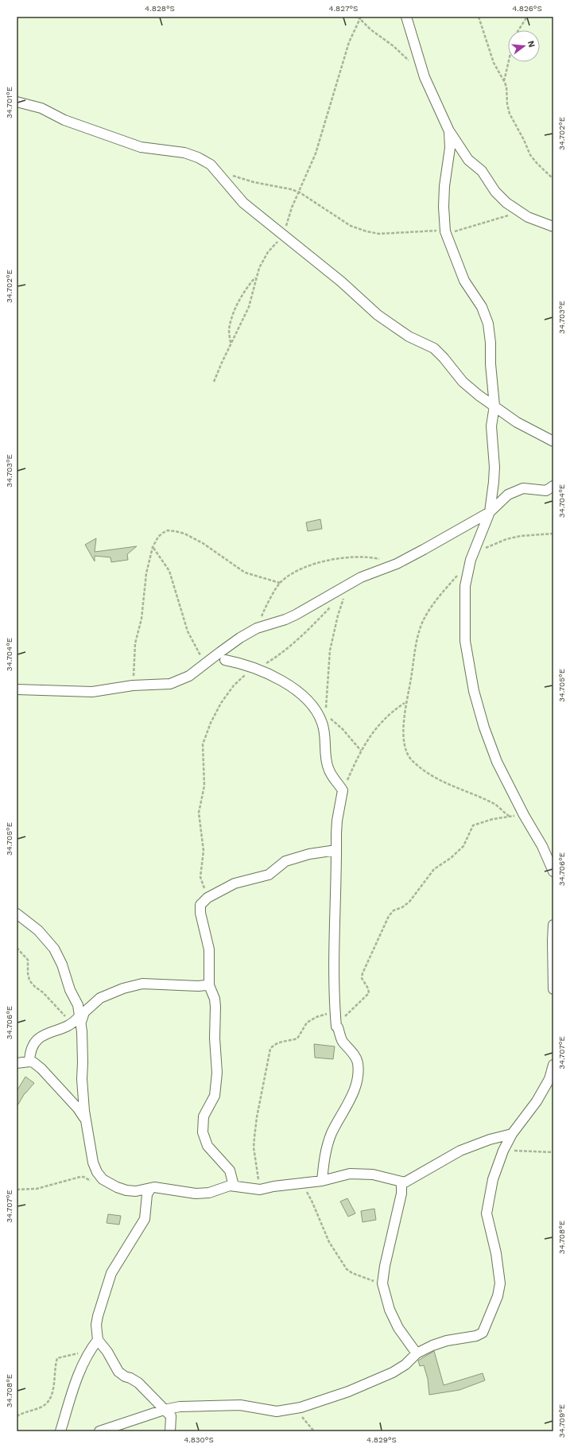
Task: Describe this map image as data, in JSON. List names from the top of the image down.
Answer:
{
  "north": "right",
  "coordinates": [
    "4.828°S",
    "4.827°S",
    "4.826°S",
    "34.701°E",
    "34.702°E",
    "34.703°E",
    "34.704°E",
    "34.705°E",
    "34.706°E",
    "34.707°E",
    "34.708°E",
    "34.709°E",
    "4.830°S",
    "4.829°S"
  ]
}
